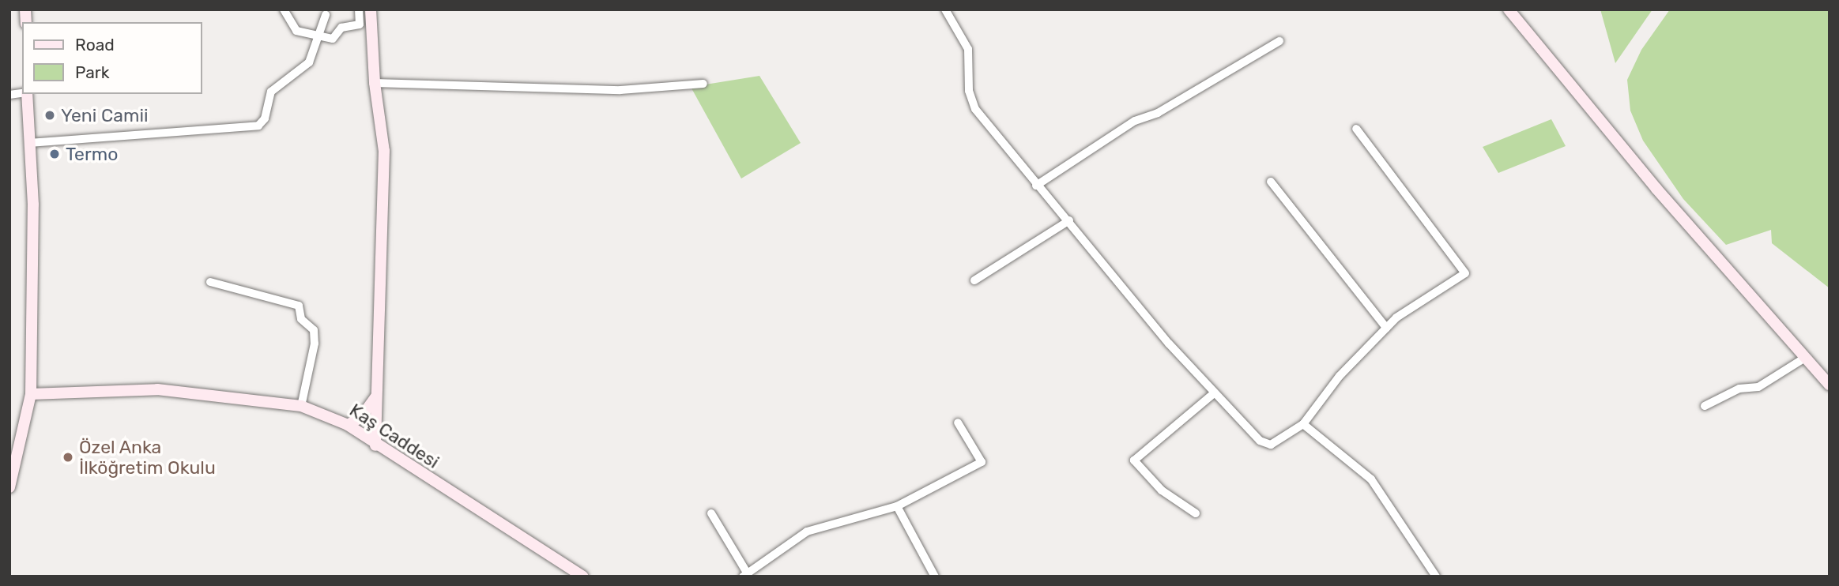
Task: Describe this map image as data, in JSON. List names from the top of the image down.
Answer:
{
  "streets": {
    "street": ["Kaş Caddesi"]
  },
  "places": ["Yeni Camii", "Termo", "Özel Anka İlköğretim Okulu"],
  "legend": ["Road", "Park"]
}
